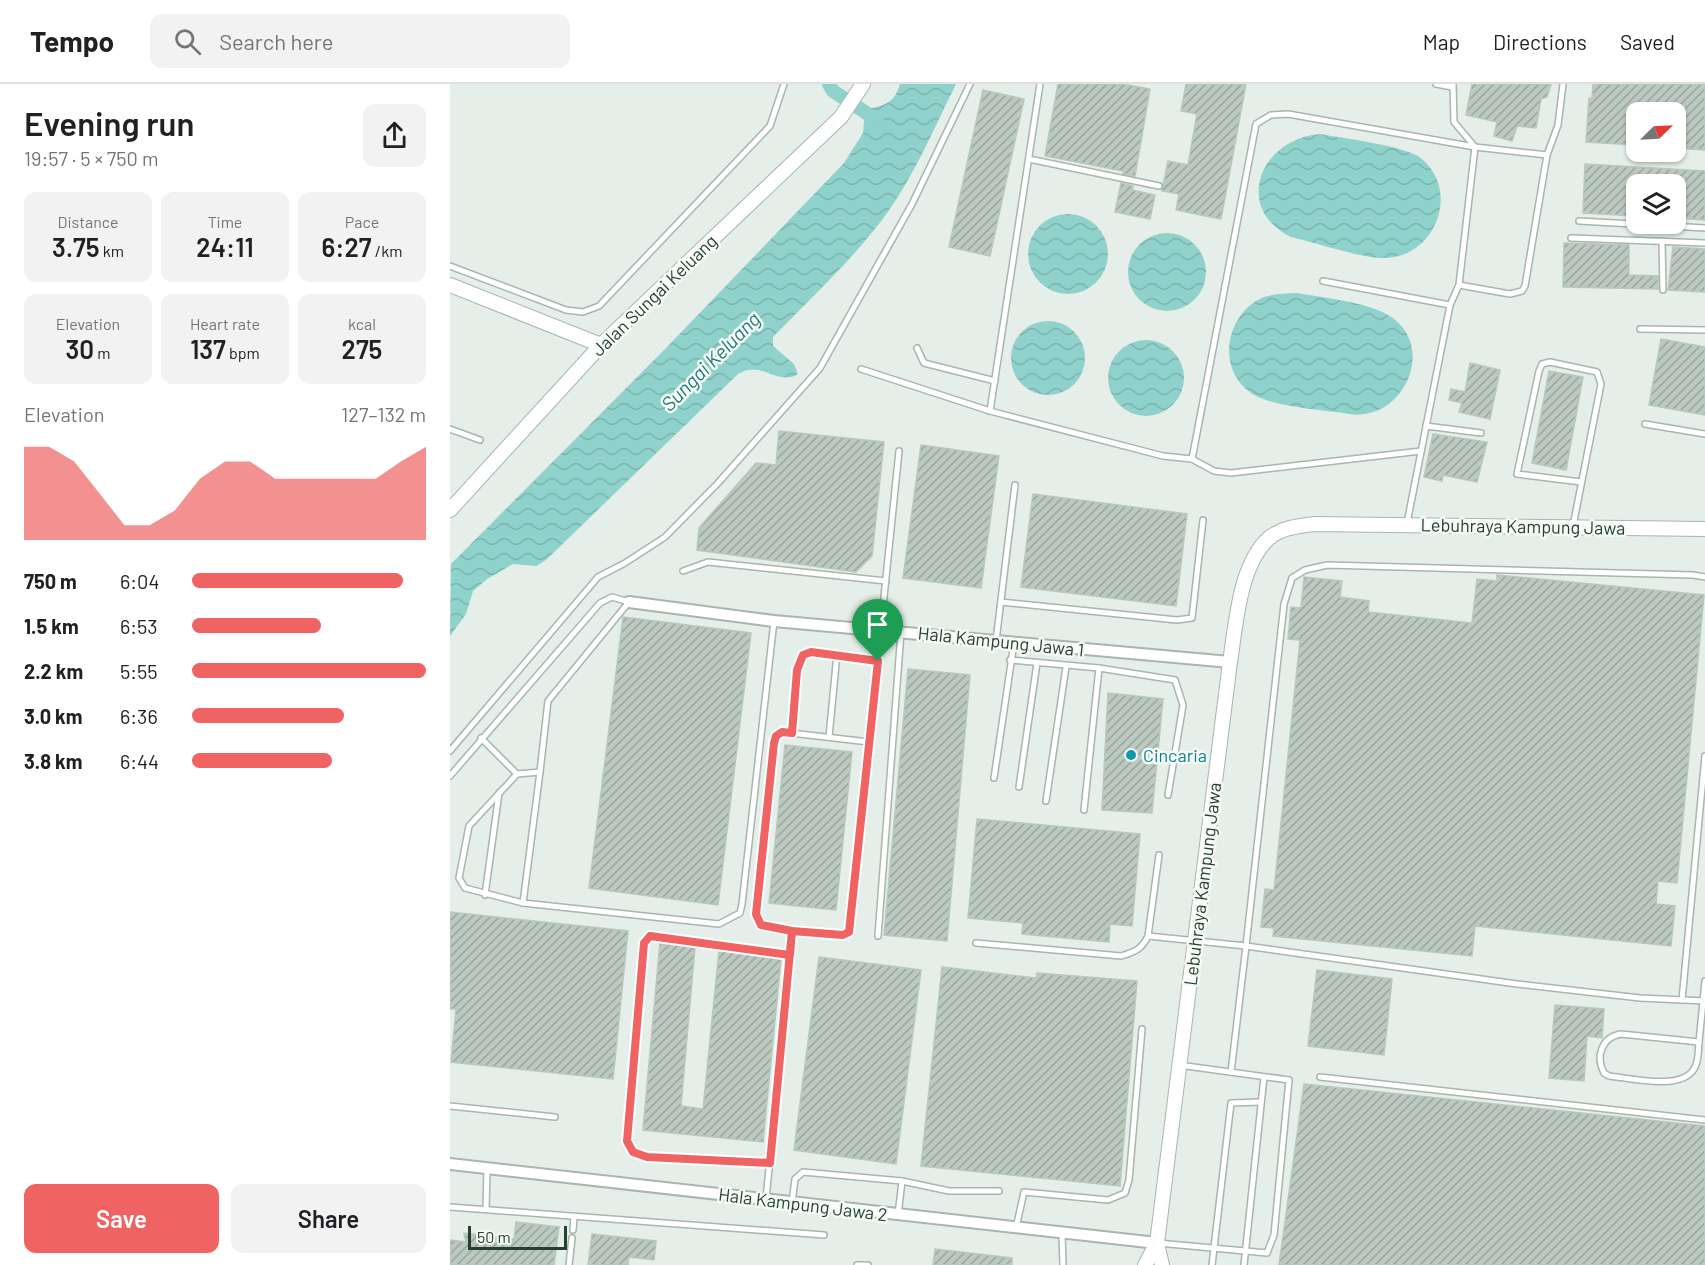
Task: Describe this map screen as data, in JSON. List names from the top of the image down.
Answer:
{
  "streets": {
    "street": [
      "Jalan Sungai Keluang",
      "Lebuhraya Kampung Jawa",
      "Hala Kampung Jawa 1",
      "Hala Kampung Jawa 2"
    ]
  },
  "crossings": [
    ["Lebuhraya Kampung Jawa", "Hala Kampung Jawa 1"],
    ["Lebuhraya Kampung Jawa", "Hala Kampung Jawa 2"]
  ],
  "water": ["Sungai Keluang"],
  "places": ["Cincaria"],
  "scale_bar": "50 m",
  "north": "top right",
  "page": {
    "header": "Tempo",
    "search": "Search here",
    "nav": ["Map", "Directions", "Saved"],
    "heading": ["Evening run", "19:57 · 5 × 750 m"],
    "stats": [
      ["Distance", "3.75 km"],
      ["Time", "24:11"],
      ["Pace", "6:27 /km"],
      ["Elevation", "30 m"],
      ["Heart rate", "137 bpm"],
      ["kcal", "275"]
    ],
    "chart": ["Elevation", "127–132 m"],
    "list": [
      {
        "name": "750 m",
        "note": "6:04"
      },
      {
        "name": "1.5 km",
        "note": "6:53"
      },
      {
        "name": "2.2 km",
        "note": "5:55"
      },
      {
        "name": "3.0 km",
        "note": "6:36"
      },
      {
        "name": "3.8 km",
        "note": "6:44"
      }
    ],
    "buttons": ["Save", "Share"],
    "scale": "50 m"
  }
}
